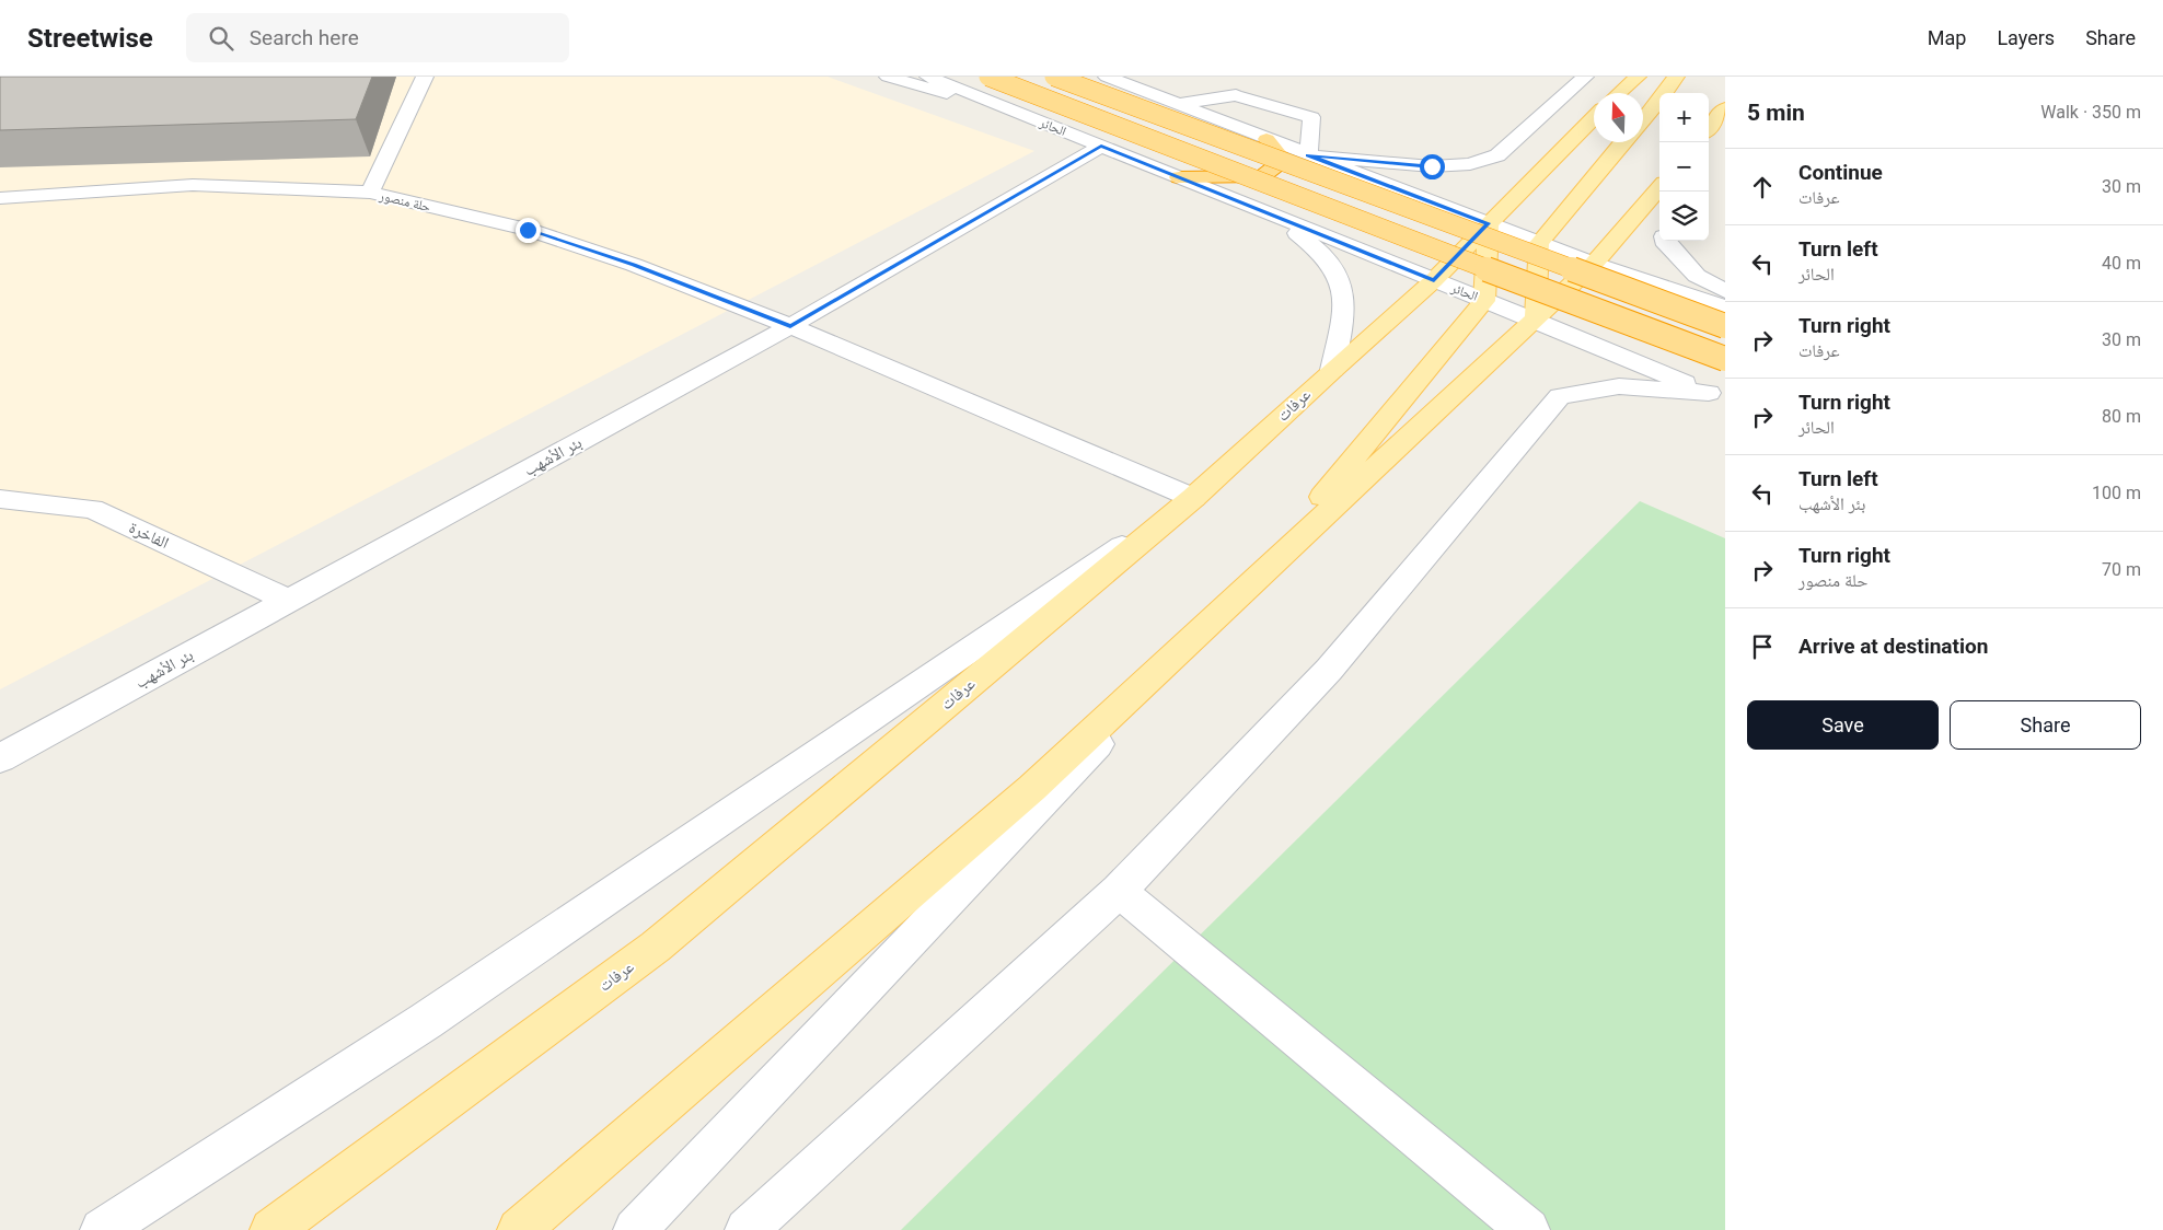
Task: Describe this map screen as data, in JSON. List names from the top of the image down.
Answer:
{
  "streets": {
    "highway": ["الحائر"],
    "main road": ["عرفات"],
    "street": ["حلة منصور", "بئر الأشهب", "الفاخرة"]
  },
  "crossings": [
    ["الحائر", "عرفات"],
    ["الحائر", "بئر الأشهب"],
    ["حلة منصور", "عرفات"],
    ["حلة منصور", "بئر الأشهب"],
    ["بئر الأشهب", "الفاخرة"]
  ],
  "north": "top",
  "page": {
    "header": "Streetwise",
    "search": "Search here",
    "nav": ["Map", "Layers", "Share"],
    "heading": ["5 min", "Walk · 350 m"],
    "map_buttons": ["+", "−"],
    "list": [
      ["Continue", "عرفات", "30 m"],
      ["Turn left", "الحائر", "40 m"],
      ["Turn right", "عرفات", "30 m"],
      ["Turn right", "الحائر", "80 m"],
      ["Turn left", "بئر الأشهب", "100 m"],
      ["Turn right", "حلة منصور", "70 m"],
      "Arrive at destination"
    ],
    "buttons": ["Save", "Share"]
  }
}
